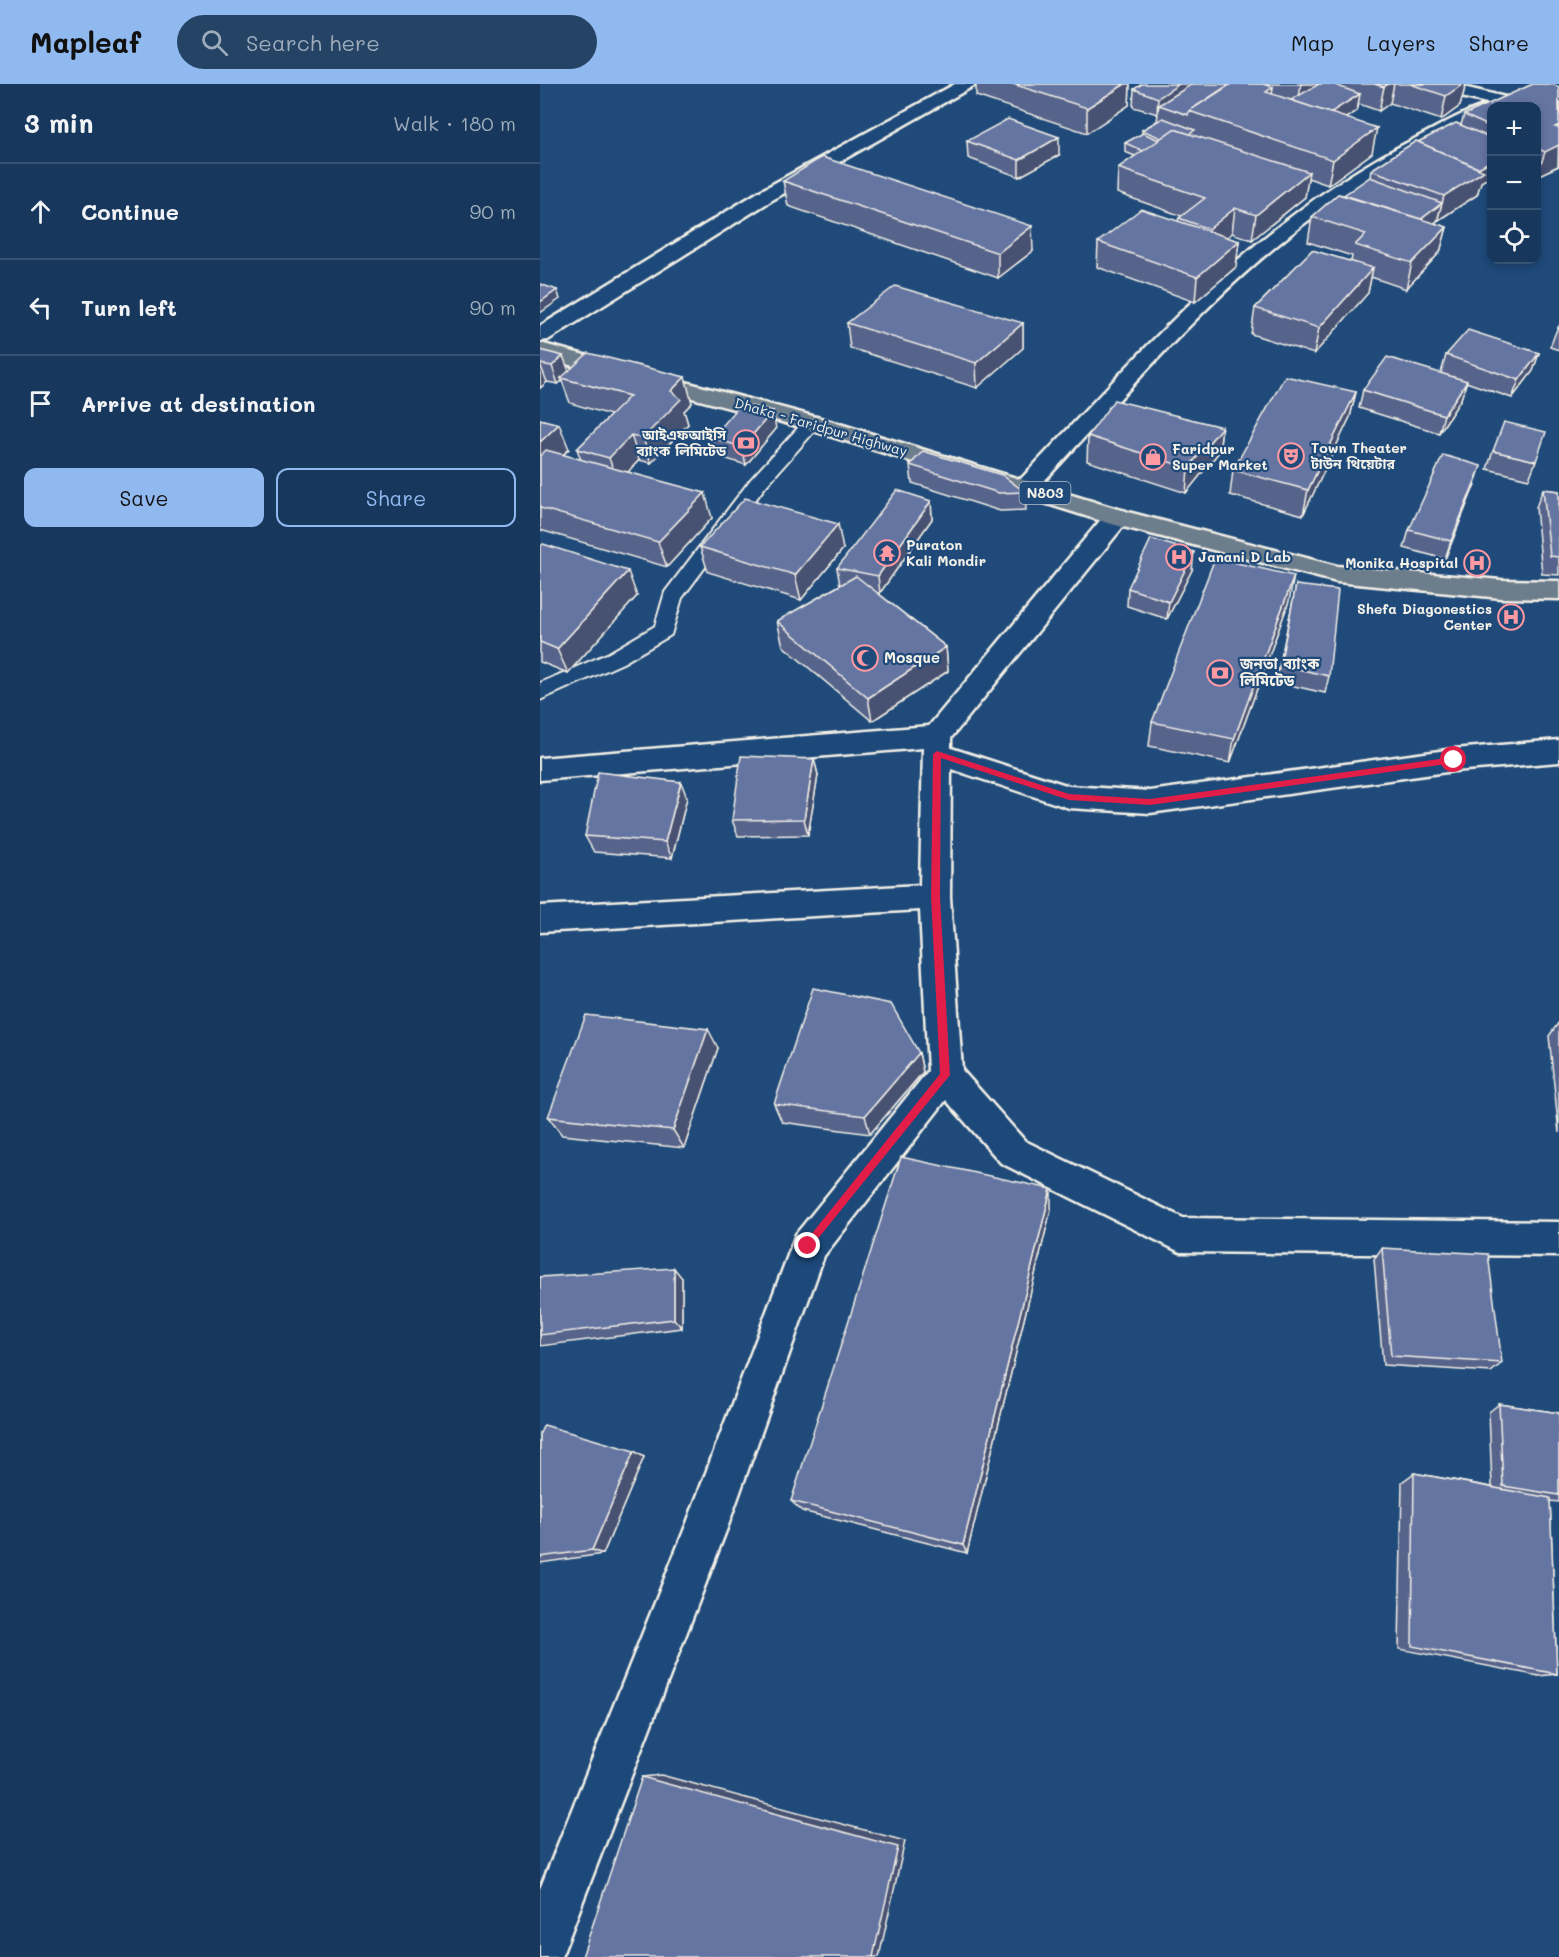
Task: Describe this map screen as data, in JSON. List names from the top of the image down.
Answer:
{
  "streets": {
    "highway": ["Dhaka - Faridpur Highway", "N803"]
  },
  "places": {
    "bank": ["আইএফআইসি ব্যাংক লিমিটেড", "জনতা ব্যাংক লিমিটেড"],
    "theatre": ["Town Theater টাউন থিয়েটার"],
    "shop": ["Faridpur Super Market"],
    "temple": ["Puraton Kali Mondir"],
    "hospital": ["Janani D Lab", "Monika Hospital", "Shefa Diagonestics Center"],
    "mosque": ["Mosque"]
  },
  "page": {
    "header": "Mapleaf",
    "search": "Search here",
    "nav": ["Map", "Layers", "Share"],
    "heading": ["3 min", "Walk · 180 m"],
    "map_buttons": ["+", "−"],
    "list": [
      ["Continue", "90 m"],
      ["Turn left", "90 m"],
      "Arrive at destination"
    ],
    "buttons": ["Save", "Share"]
  }
}
